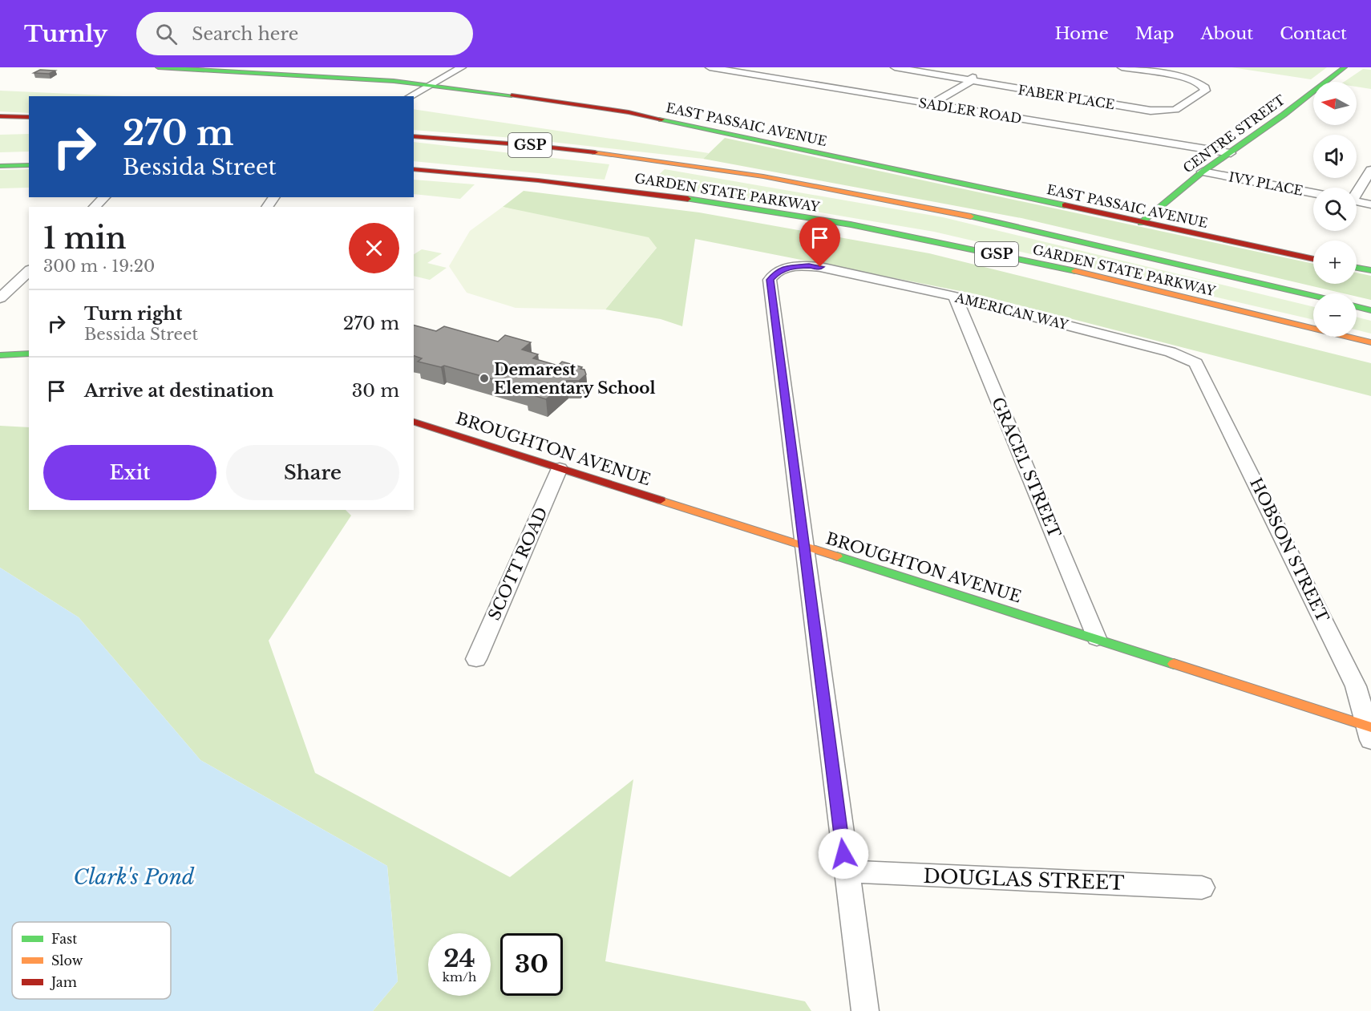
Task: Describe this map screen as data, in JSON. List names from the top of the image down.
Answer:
{
  "streets": {
    "main road": [
      "EAST PASSAIC AVENUE",
      "CENTRE STREET",
      "GSP",
      "GARDEN STATE PARKWAY",
      "BROUGHTON AVENUE"
    ],
    "street": [
      "FABER PLACE",
      "SADLER ROAD",
      "IVY PLACE",
      "AMERICAN WAY",
      "GRACEL STREET",
      "HOBSON STREET",
      "SCOTT ROAD",
      "DOUGLAS STREET"
    ]
  },
  "crossings": [
    ["SADLER ROAD", "CENTRE STREET"],
    ["EAST PASSAIC AVENUE", "CENTRE STREET"],
    ["CENTRE STREET", "IVY PLACE"],
    ["AMERICAN WAY", "BROUGHTON AVENUE"],
    ["AMERICAN WAY", "GRACEL STREET"],
    ["AMERICAN WAY", "HOBSON STREET"],
    ["BROUGHTON AVENUE", "GRACEL STREET"],
    ["BROUGHTON AVENUE", "HOBSON STREET"],
    ["BROUGHTON AVENUE", "SCOTT ROAD"]
  ],
  "water": ["Clark's Pond"],
  "places": ["Demarest Elementary School"],
  "legend": ["Fast", "Slow", "Jam"],
  "north": "left",
  "page": {
    "header": "Turnly",
    "search": "Search here",
    "nav": [
      "Home",
      "Map",
      "About",
      "Contact"
    ],
    "map_buttons": ["+", "−"],
    "turn": ["270 m", "Bessida Street"],
    "heading": ["1 min", "300 m · 19:20"],
    "list": [
      {
        "name": "Turn right",
        "note": "Bessida Street",
        "value": "270 m"
      },
      {
        "name": "Arrive at destination",
        "value": "30 m"
      }
    ],
    "buttons": ["Exit", "Share"],
    "speed": "24 km/h",
    "limit": "30"
  }
}
